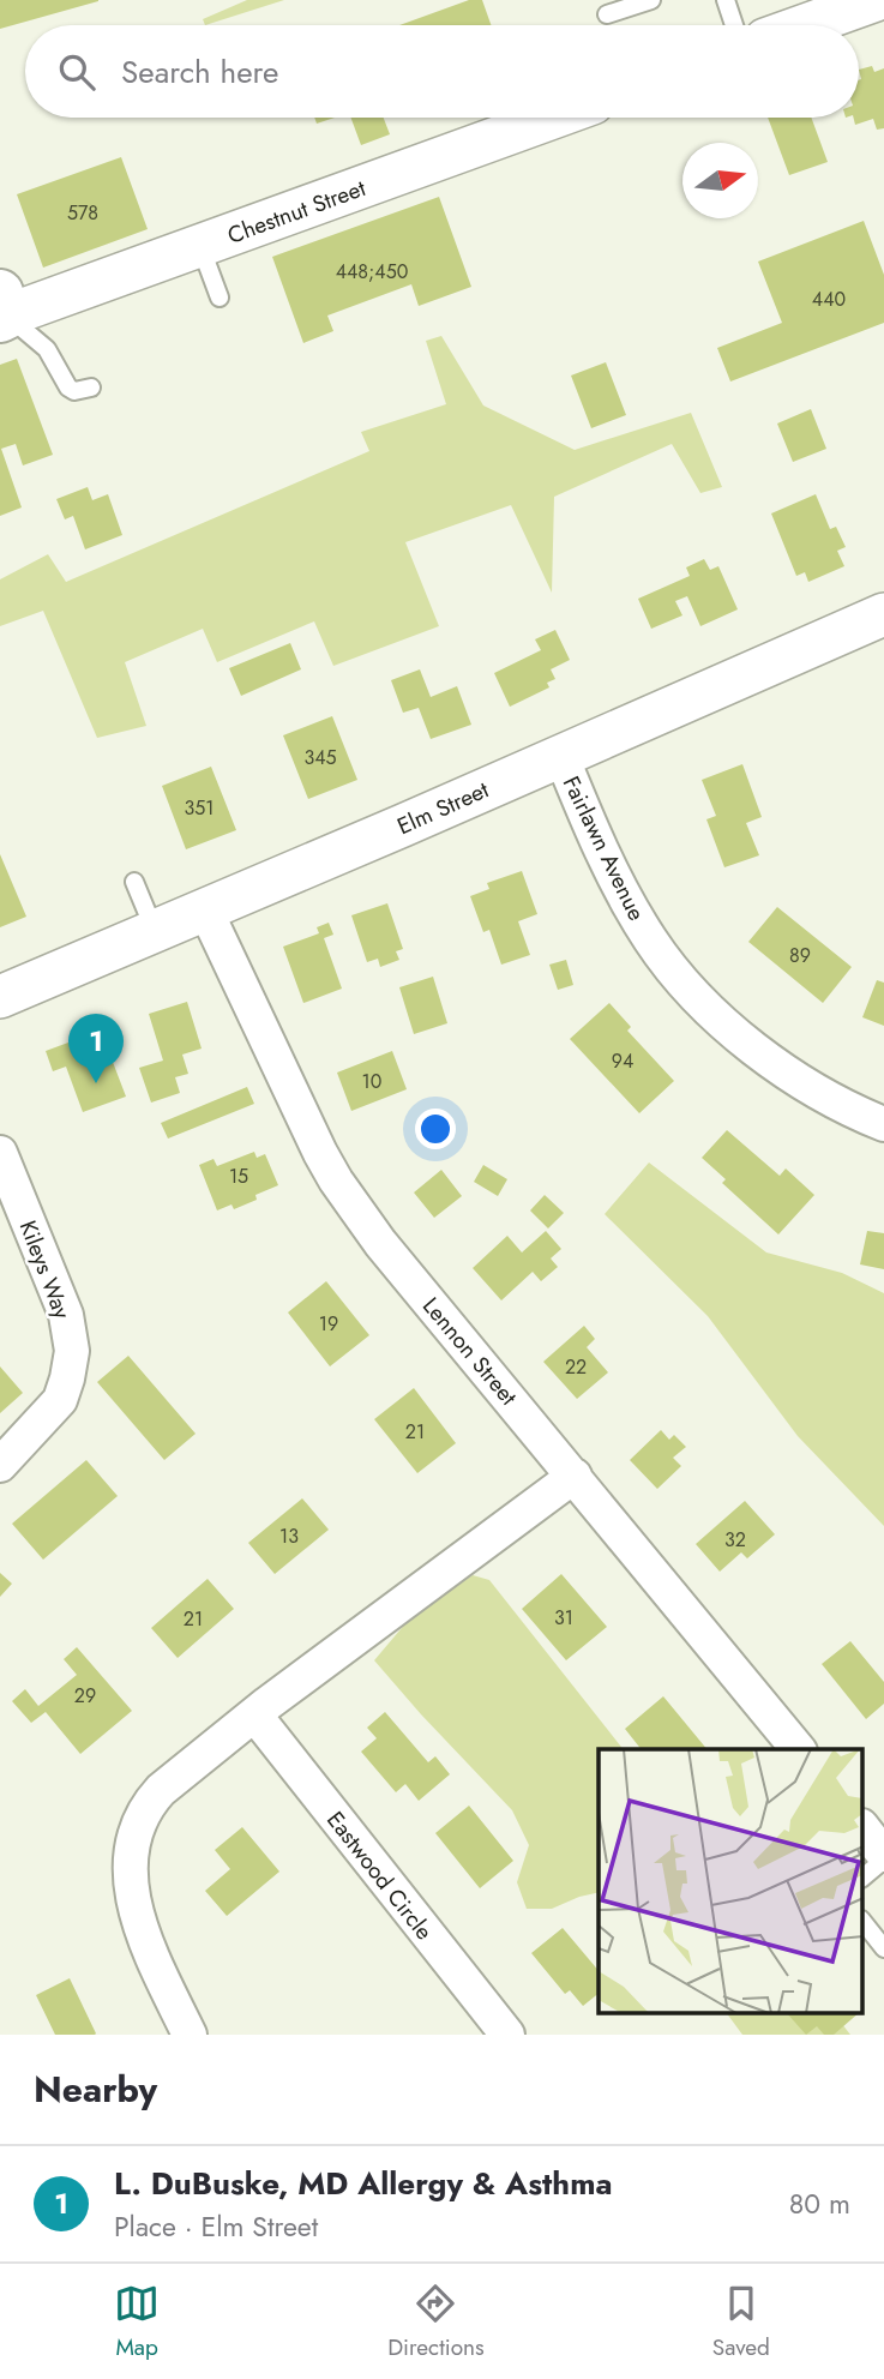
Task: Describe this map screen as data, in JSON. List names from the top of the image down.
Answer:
{
  "streets": {
    "street": [
      "Chestnut Street",
      "Elm Street",
      "Fairlawn Avenue",
      "Kileys Way",
      "Lennon Street",
      "Eastwood Circle"
    ]
  },
  "crossings": [
    ["Elm Street", "Fairlawn Avenue"],
    ["Elm Street", "Lennon Street"]
  ],
  "house_numbers": [
    "578",
    "448;450",
    "440",
    "345",
    "351",
    "89",
    "94",
    "10",
    "15",
    "19",
    "22",
    "21",
    "13",
    "32",
    "31",
    "21",
    "29"
  ],
  "north": "right",
  "page": {
    "search": "Search here",
    "pins": "1",
    "heading": "Nearby",
    "list": [
      {
        "mark": "1",
        "name": "L. DuBuske, MD Allergy & Asthma",
        "note": "Place · Elm Street",
        "value": "80 m"
      }
    ],
    "nav": ["Map", "Directions", "Saved"]
  }
}
